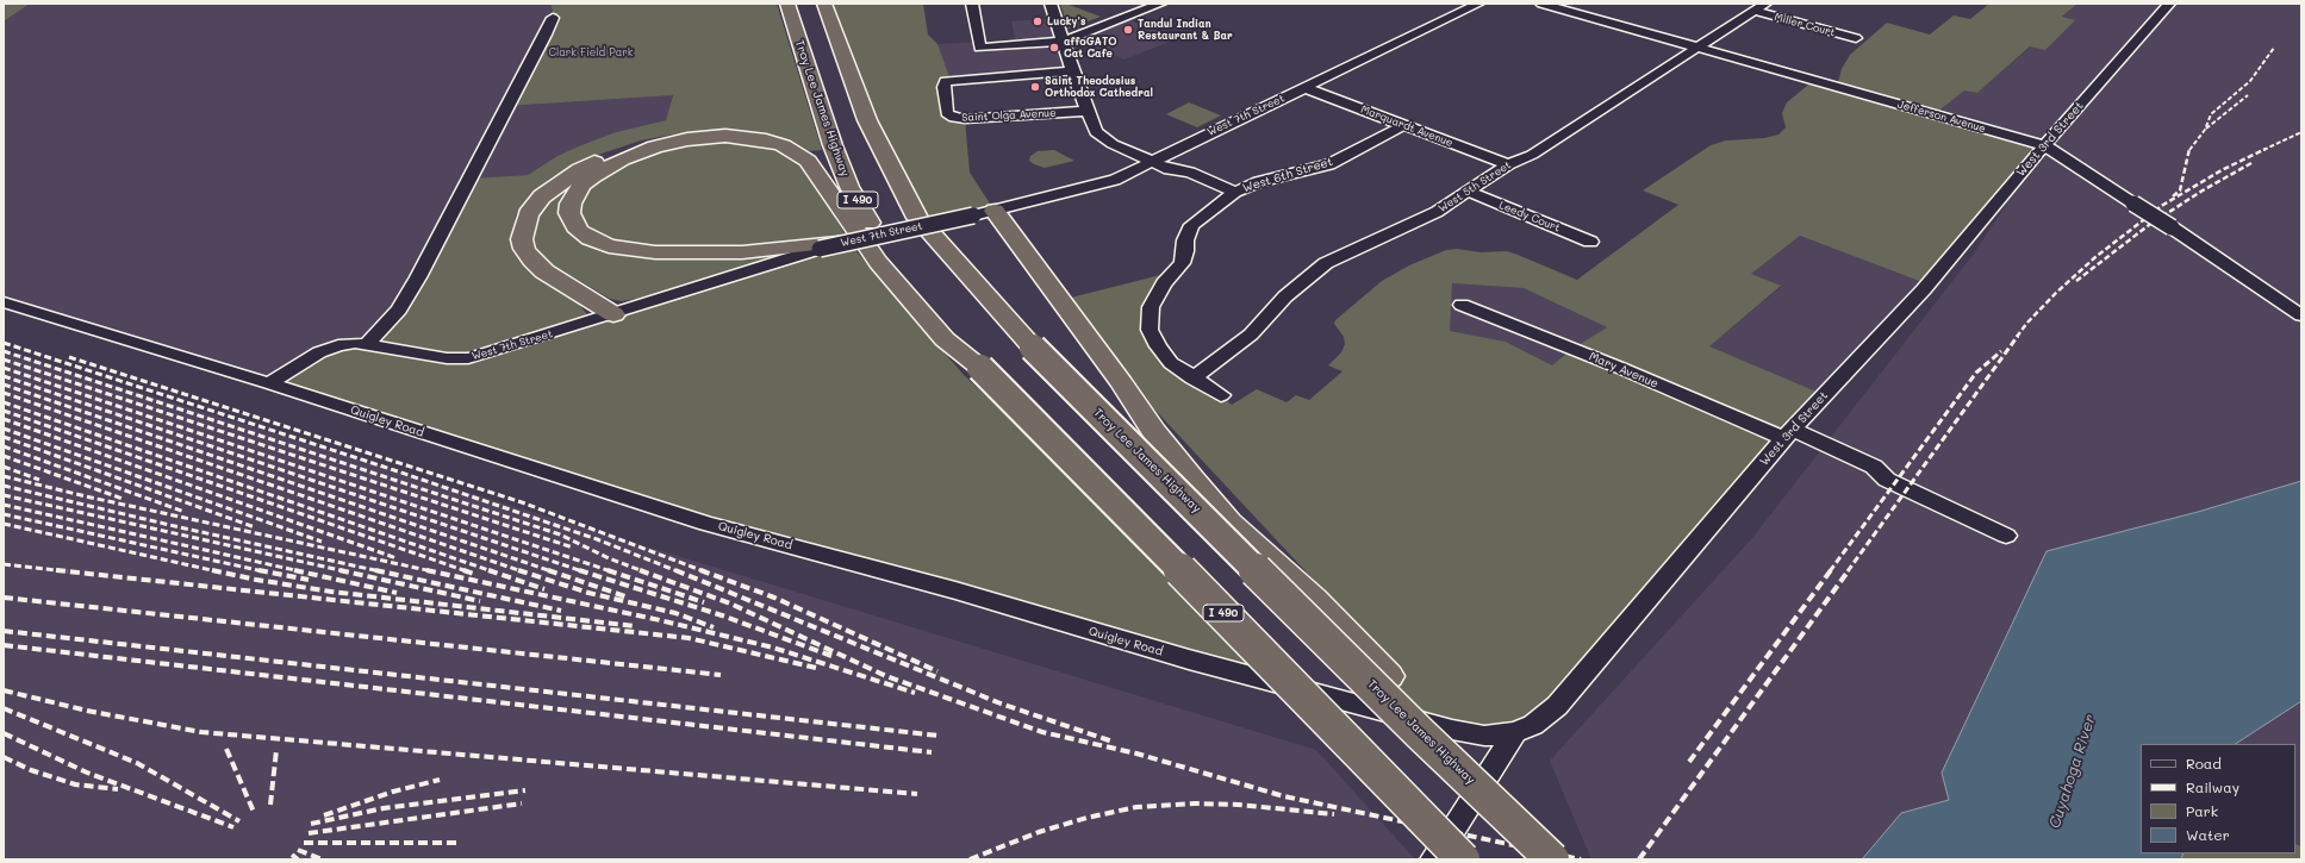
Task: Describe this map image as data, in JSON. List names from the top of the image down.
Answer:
{
  "streets": {
    "highway": ["Troy Lee James Highway", "I 490"],
    "street": [
      "Miller Court",
      "Saint Olga Avenue",
      "West 7th Street",
      "Jefferson Avenue",
      "Marquardt Avenue",
      "West 3rd Street",
      "West 6th Street",
      "West 5th Street",
      "Leedy Court",
      "Mary Avenue",
      "Quigley Road"
    ]
  },
  "crossings": [
    ["Miller Court", "West 5th Street"],
    ["West 7th Street", "Marquardt Avenue"],
    ["West 7th Street", "Quigley Road"],
    ["Jefferson Avenue", "West 3rd Street"],
    ["Jefferson Avenue", "West 5th Street"],
    ["Marquardt Avenue", "West 6th Street"],
    ["Marquardt Avenue", "West 5th Street"],
    ["West 3rd Street", "Mary Avenue"],
    ["West 3rd Street", "Quigley Road"],
    ["West 6th Street", "West 5th Street"],
    ["West 5th Street", "Leedy Court"]
  ],
  "water": ["Cuyahoga River"],
  "parks": ["Clark Field Park"],
  "places": [
    "Lucky's",
    "Tandul Indian Restaurant & Bar",
    "affoGATO Cat Cafe",
    "Saint Theodosius Orthodox Cathedral"
  ],
  "legend": [
    "Road",
    "Railway",
    "Park",
    "Water"
  ]
}
